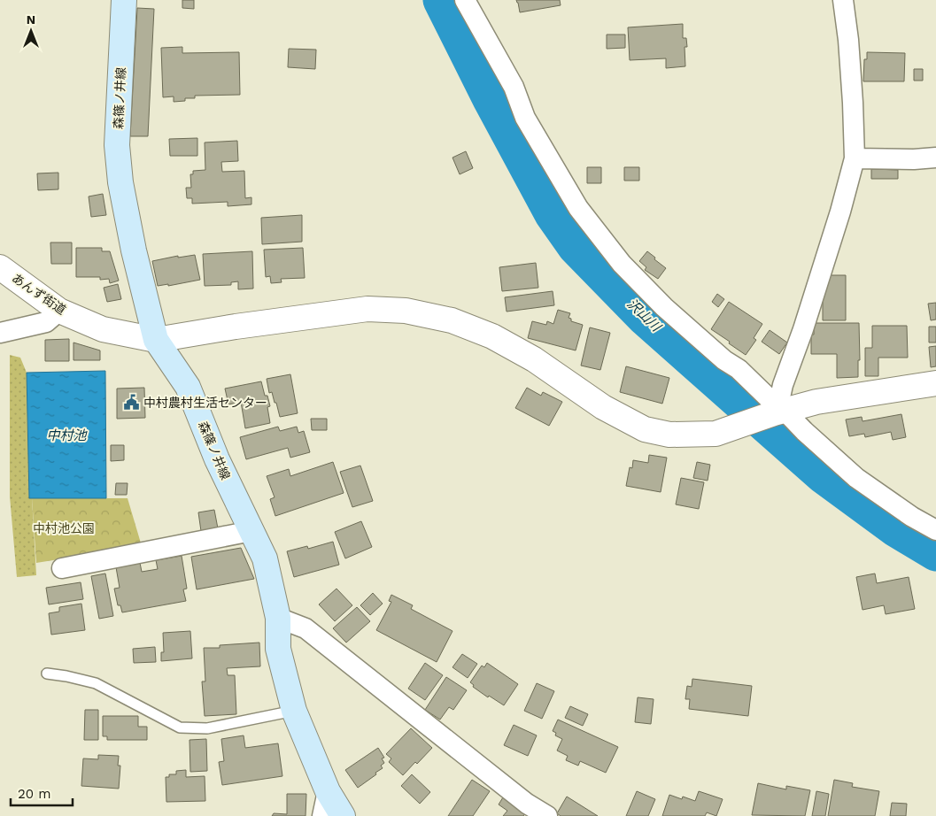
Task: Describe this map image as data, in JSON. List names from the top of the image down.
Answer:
{
  "streets": {
    "main road": ["森篠ノ井線"],
    "street": ["あんず街道"]
  },
  "crossings": [
    ["森篠ノ井線", "あんず街道"]
  ],
  "water": ["沢山川", "中村池"],
  "parks": ["中村池公園"],
  "places": {
    "public building": ["中村農村生活センター"]
  },
  "scale_bar": "20 m",
  "north": "top"
}
